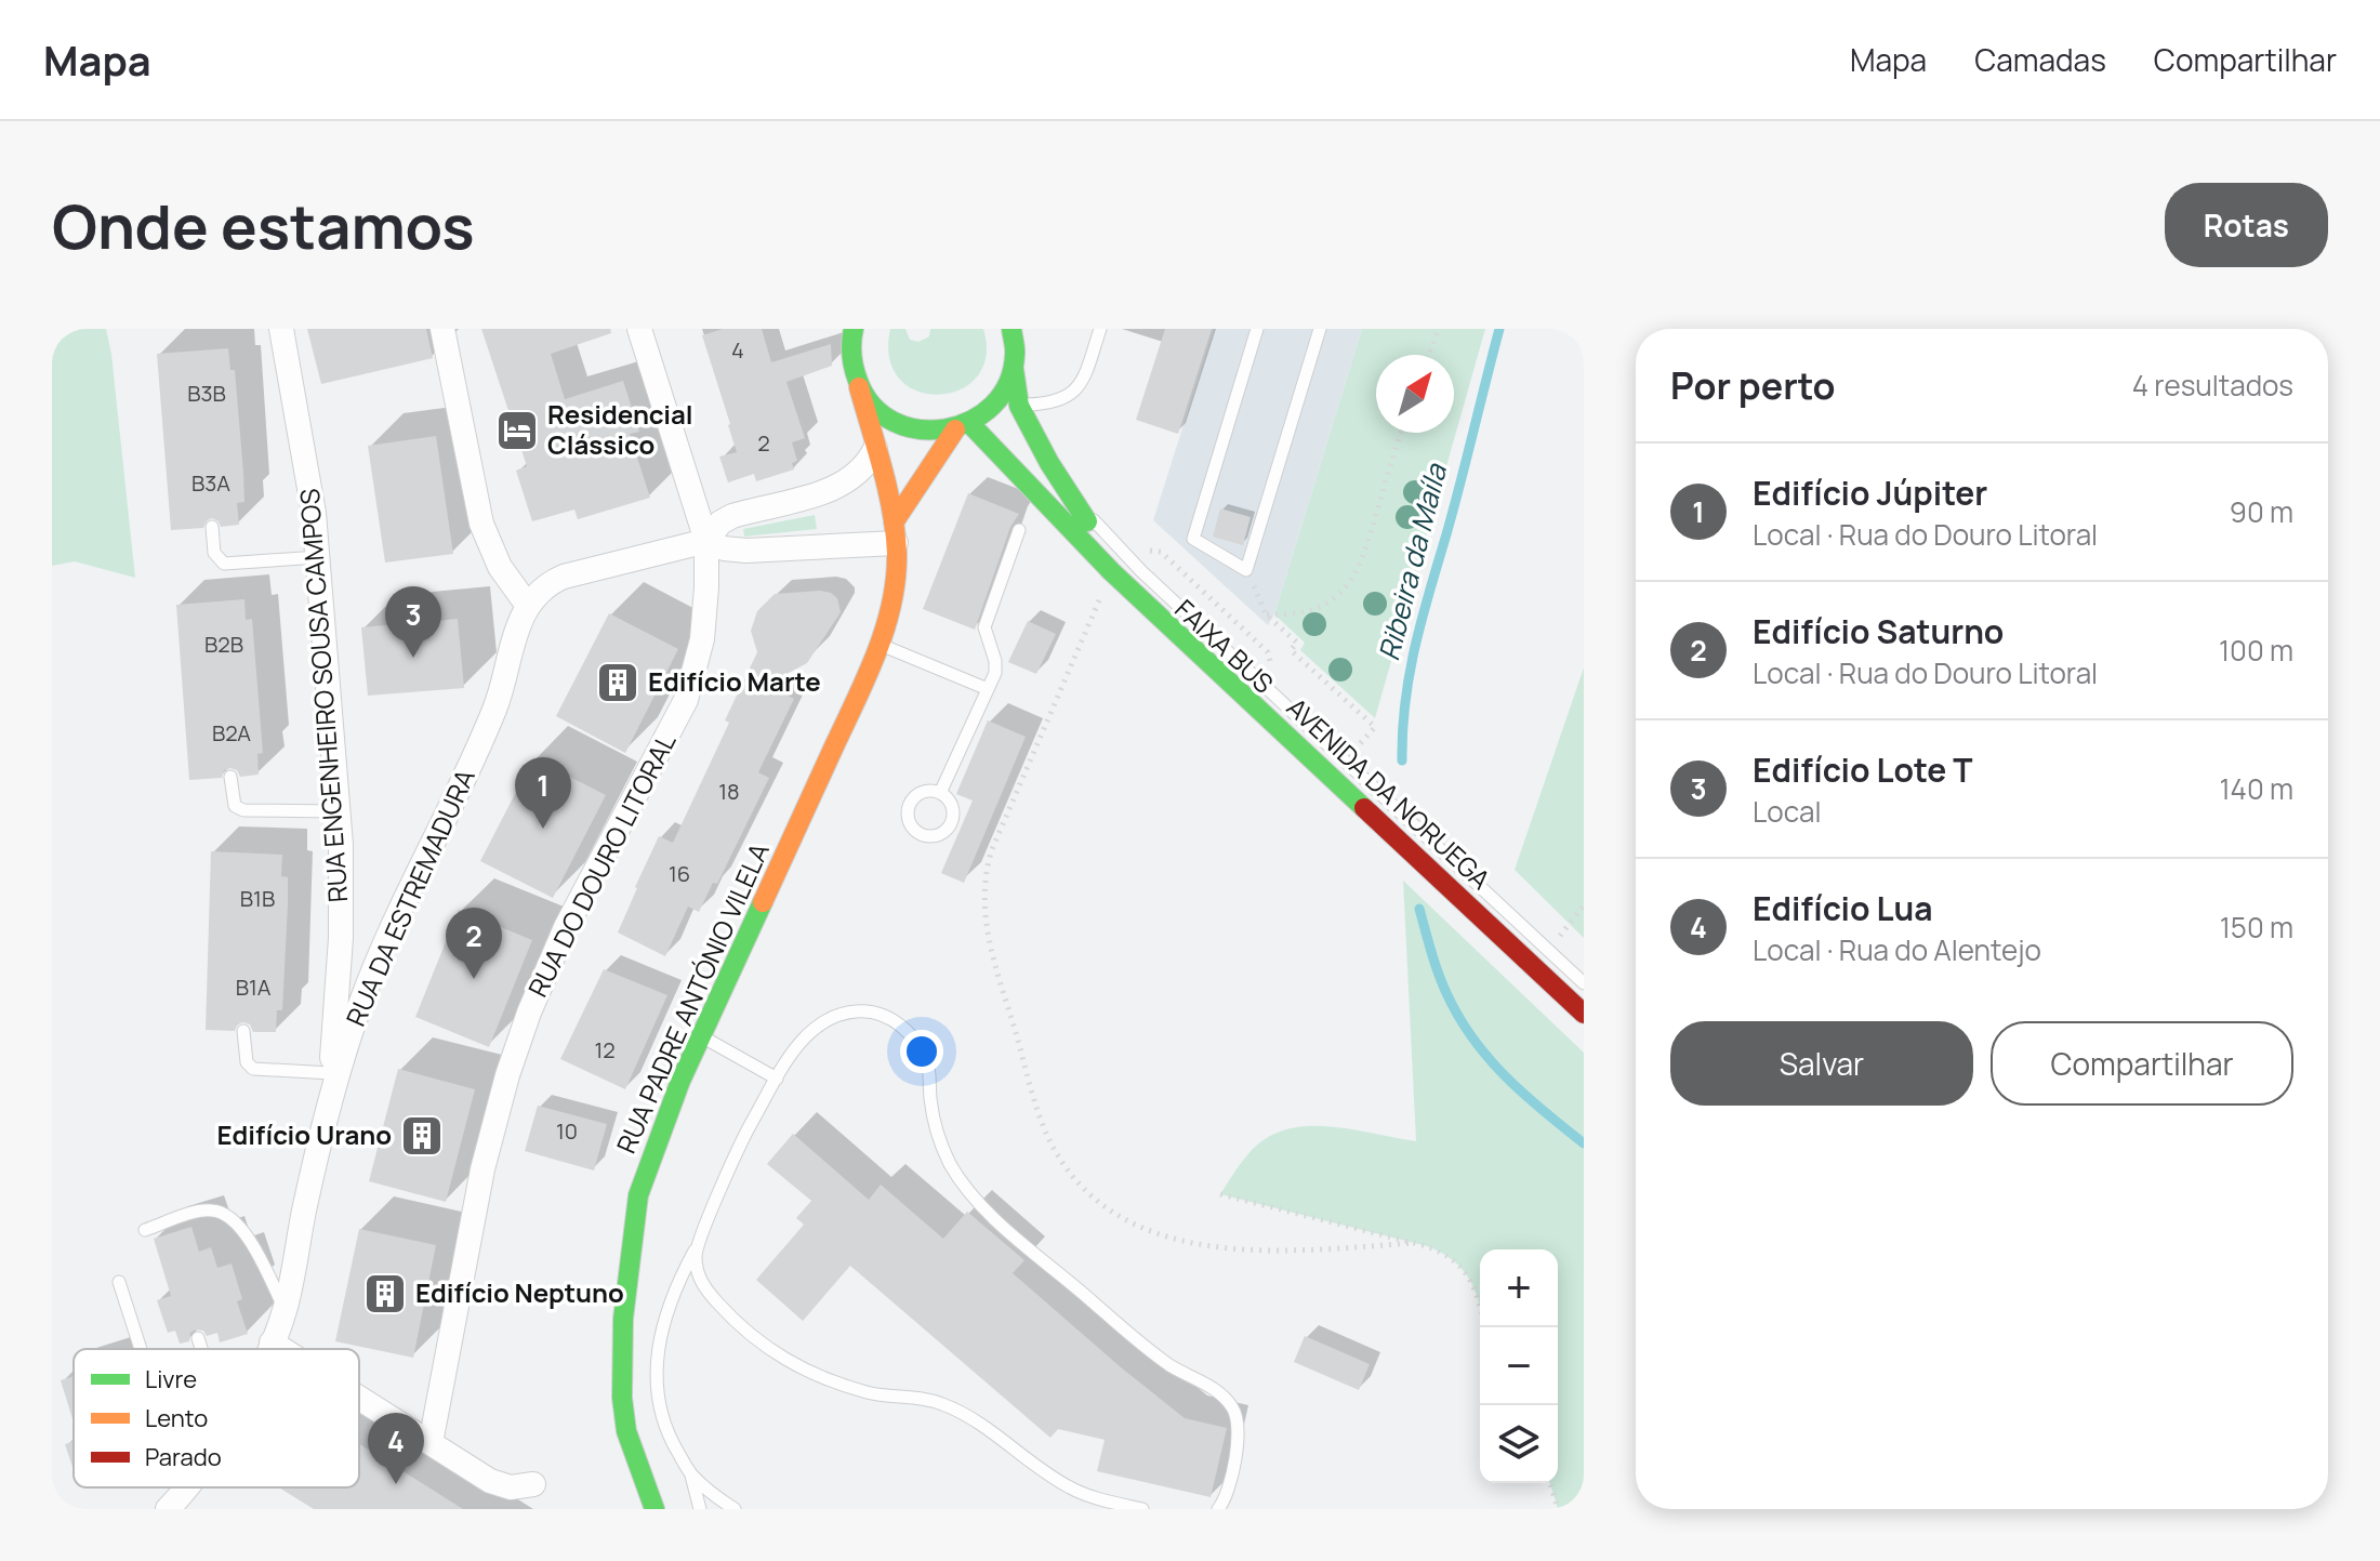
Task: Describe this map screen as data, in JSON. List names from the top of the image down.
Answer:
{
  "streets": {
    "main road": ["AVENIDA DA NORUEGA", "RUA PADRE ANTÓNIO VILELA"],
    "street": ["RUA ENGENHEIRO SOUSA CAMPOS", "RUA DO DOURO LITORAL", "RUA DA ESTREMADURA"],
    "lane": ["FAIXA BUS"]
  },
  "crossings": [
    ["FAIXA BUS", "AVENIDA DA NORUEGA"],
    ["RUA ENGENHEIRO SOUSA CAMPOS", "RUA DA ESTREMADURA"],
    ["RUA DO DOURO LITORAL", "RUA DA ESTREMADURA"],
    ["RUA DA ESTREMADURA", "RUA PADRE ANTÓNIO VILELA"]
  ],
  "water": ["Ribeira da Maíla"],
  "places": {
    "hotel": ["Residencial Clássico"],
    "building": ["Edifício Marte", "Edifício Urano", "Edifício Neptuno"]
  },
  "house_numbers": [
    "4",
    "B3B",
    "2",
    "B3A",
    "B2B",
    "B2A",
    "18",
    "16",
    "B1B",
    "B1A",
    "12",
    "10"
  ],
  "legend": ["Livre", "Lento", "Parado"],
  "north": "top right",
  "page": {
    "header": "Mapa",
    "nav": ["Mapa", "Camadas", "Compartilhar"],
    "buttons": [
      "Rotas",
      ["Salvar", "Compartilhar"]
    ],
    "title": "Onde estamos",
    "heading": ["Por perto", "4 resultados"],
    "list": [
      {
        "mark": "1",
        "name": "Edifício Júpiter",
        "note": "Local · Rua do Douro Litoral",
        "value": "90 m"
      },
      {
        "mark": "2",
        "name": "Edifício Saturno",
        "note": "Local · Rua do Douro Litoral",
        "value": "100 m"
      },
      {
        "mark": "3",
        "name": "Edifício Lote T",
        "note": "Local",
        "value": "140 m"
      },
      {
        "mark": "4",
        "name": "Edifício Lua",
        "note": "Local · Rua do Alentejo",
        "value": "150 m"
      }
    ],
    "pins": [
      "3",
      "1",
      "2",
      "4"
    ],
    "map_buttons": ["+", "−"]
  }
}
